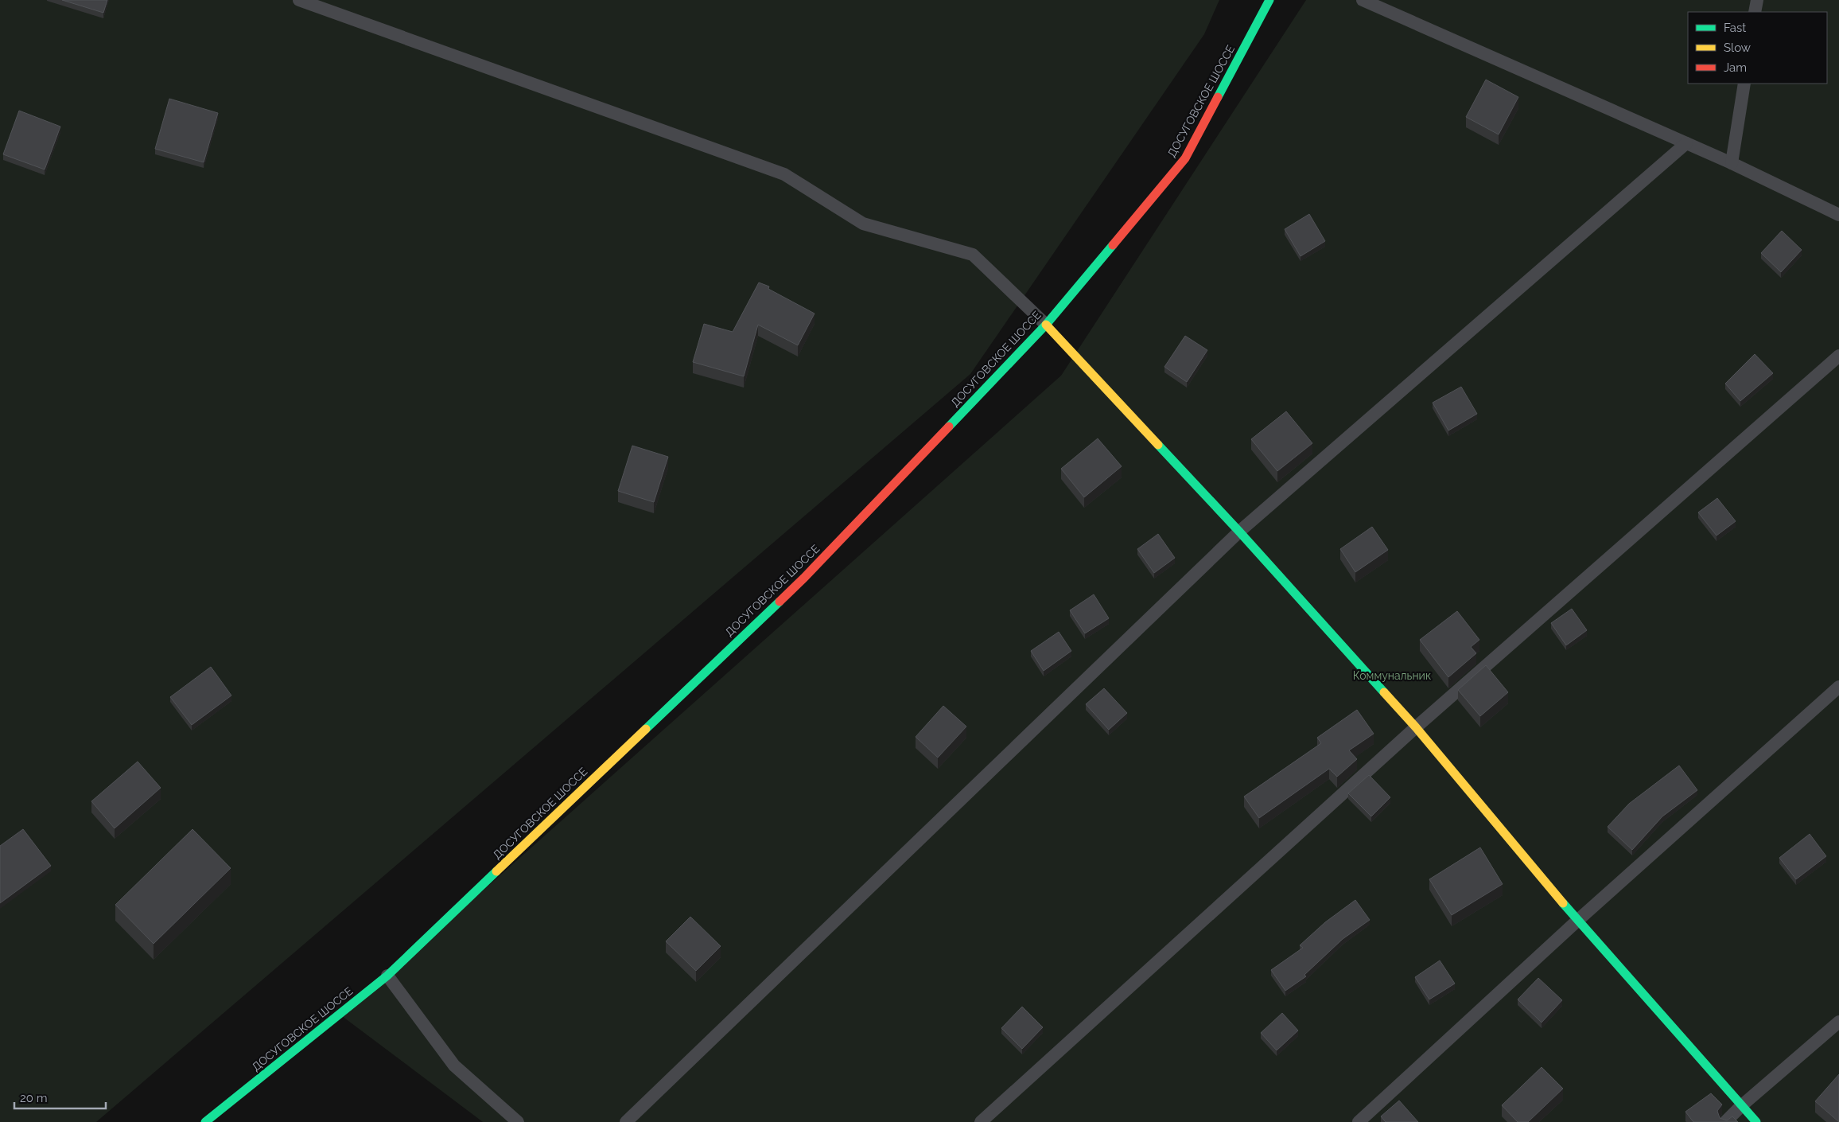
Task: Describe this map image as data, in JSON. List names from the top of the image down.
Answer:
{
  "streets": {
    "main road": ["ДОСУГОВСКОЕ ШОССЕ"]
  },
  "parks": ["Коммунальник"],
  "legend": ["Fast", "Slow", "Jam"],
  "scale_bar": "20 m"
}
